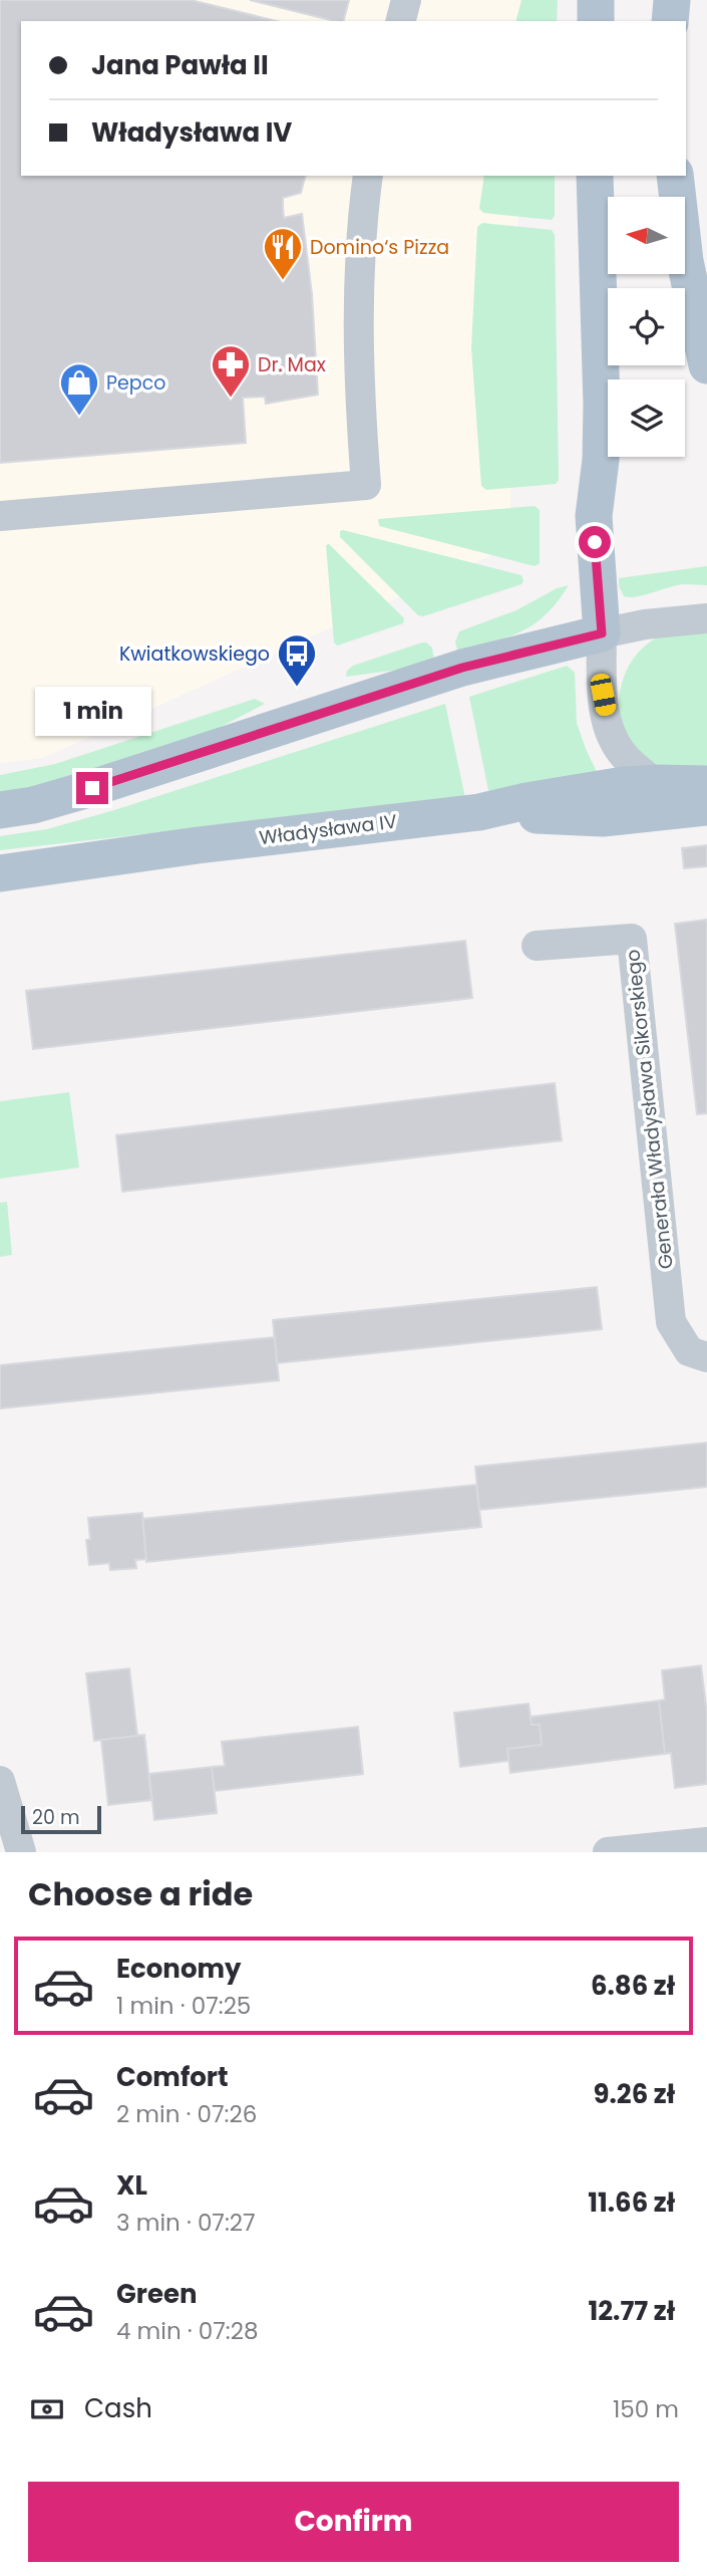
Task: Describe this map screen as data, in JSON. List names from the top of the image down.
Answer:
{
  "streets": {
    "main road": ["Władysława IV"],
    "street": ["Generała Władysława Sikorskiego"]
  },
  "places": {
    "restaurant": ["Domino‘s Pizza"],
    "pharmacy": ["Dr. Max"],
    "shop": ["Pepco"],
    "bus stop": ["Kwiatkowskiego"]
  },
  "scale_bar": "20 m",
  "north": "left",
  "page": {
    "banner": ["Jana Pawła II", "Władysława IV"],
    "bubble": "1 min",
    "scale": "20 m",
    "heading": "Choose a ride",
    "list": [
      {
        "name": "Economy",
        "note": "1 min · 07:25",
        "value": "6.86 zł"
      },
      {
        "name": "Comfort",
        "note": "2 min · 07:26",
        "value": "9.26 zł"
      },
      {
        "name": "XL",
        "note": "3 min · 07:27",
        "value": "11.66 zł"
      },
      {
        "name": "Green",
        "note": "4 min · 07:28",
        "value": "12.77 zł"
      }
    ],
    "pay": ["Cash", "150 m"],
    "buttons": "Confirm"
  }
}
